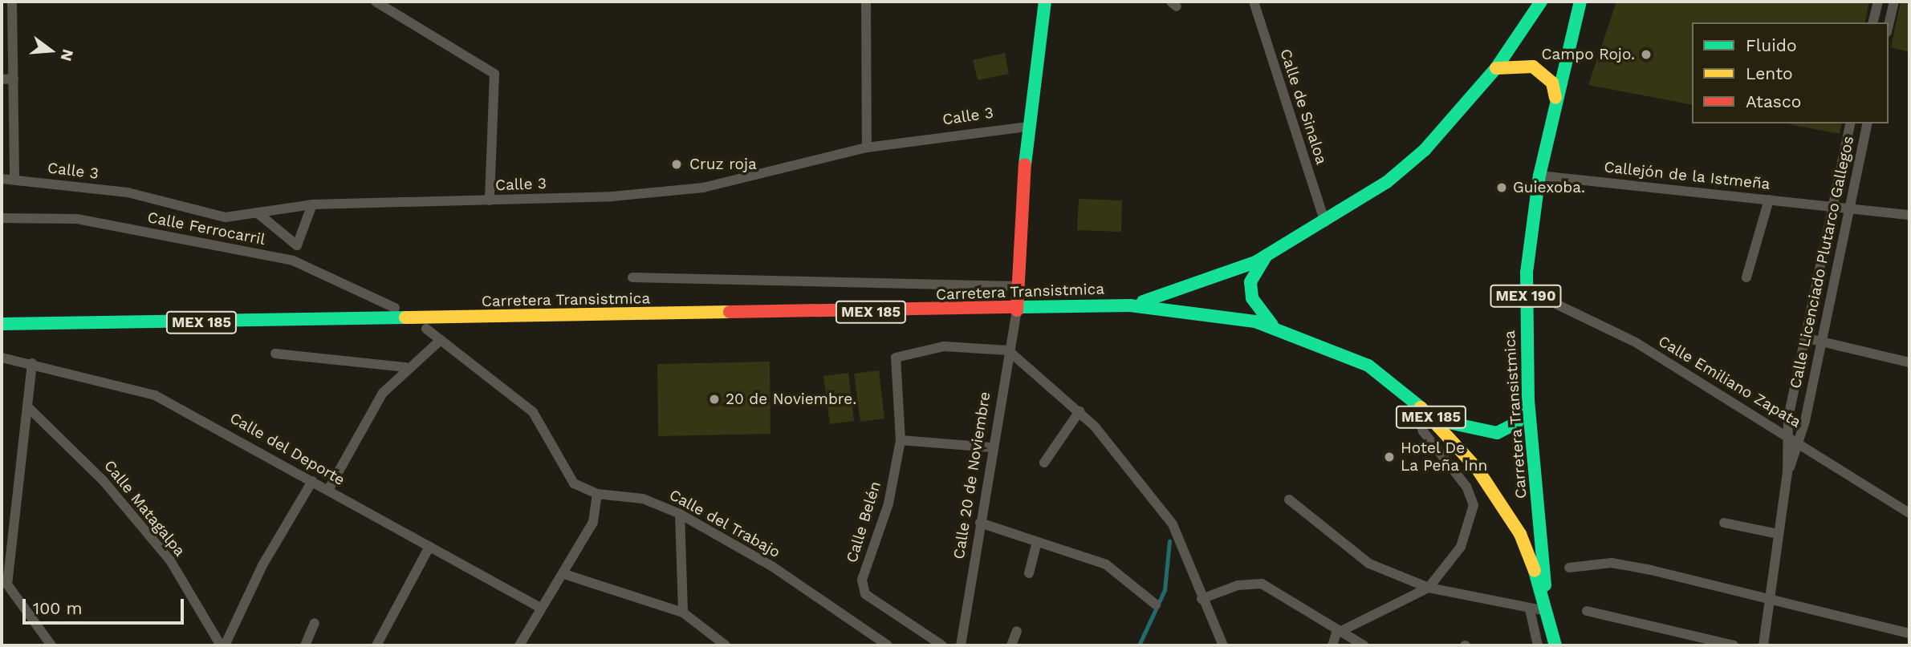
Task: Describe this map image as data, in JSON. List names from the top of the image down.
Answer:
{
  "streets": {
    "main road": ["Carretera Transistmica", "MEX 190", "MEX 185"],
    "street": [
      "Calle de Sinaloa",
      "Calle 3",
      "Callejón de la Istmeña",
      "Calle Ferrocarril",
      "Calle Licenciado Plutarco Gallegos",
      "Calle Emiliano Zapata",
      "Calle del Deporte",
      "Calle 20 de Noviembre",
      "Calle Matagalpa",
      "Calle Belén",
      "Calle del Trabajo"
    ]
  },
  "crossings": [
    ["Calle de Sinaloa", "Carretera Transistmica"],
    ["Callejón de la Istmeña", "Calle Licenciado Plutarco Gallegos"],
    ["Callejón de la Istmeña", "Carretera Transistmica"],
    ["Calle Licenciado Plutarco Gallegos", "Calle Emiliano Zapata"],
    ["Carretera Transistmica", "Calle Emiliano Zapata"],
    ["Carretera Transistmica", "Calle 20 de Noviembre"],
    ["Calle 20 de Noviembre", "Calle Belén"]
  ],
  "places": [
    "Campo Rojo.",
    "Cruz roja",
    "Guiexoba.",
    "20 de Noviembre.",
    "Hotel De La Peña Inn"
  ],
  "legend": ["Fluido", "Lento", "Atasco"],
  "scale_bar": "100 m",
  "north": "right"
}
